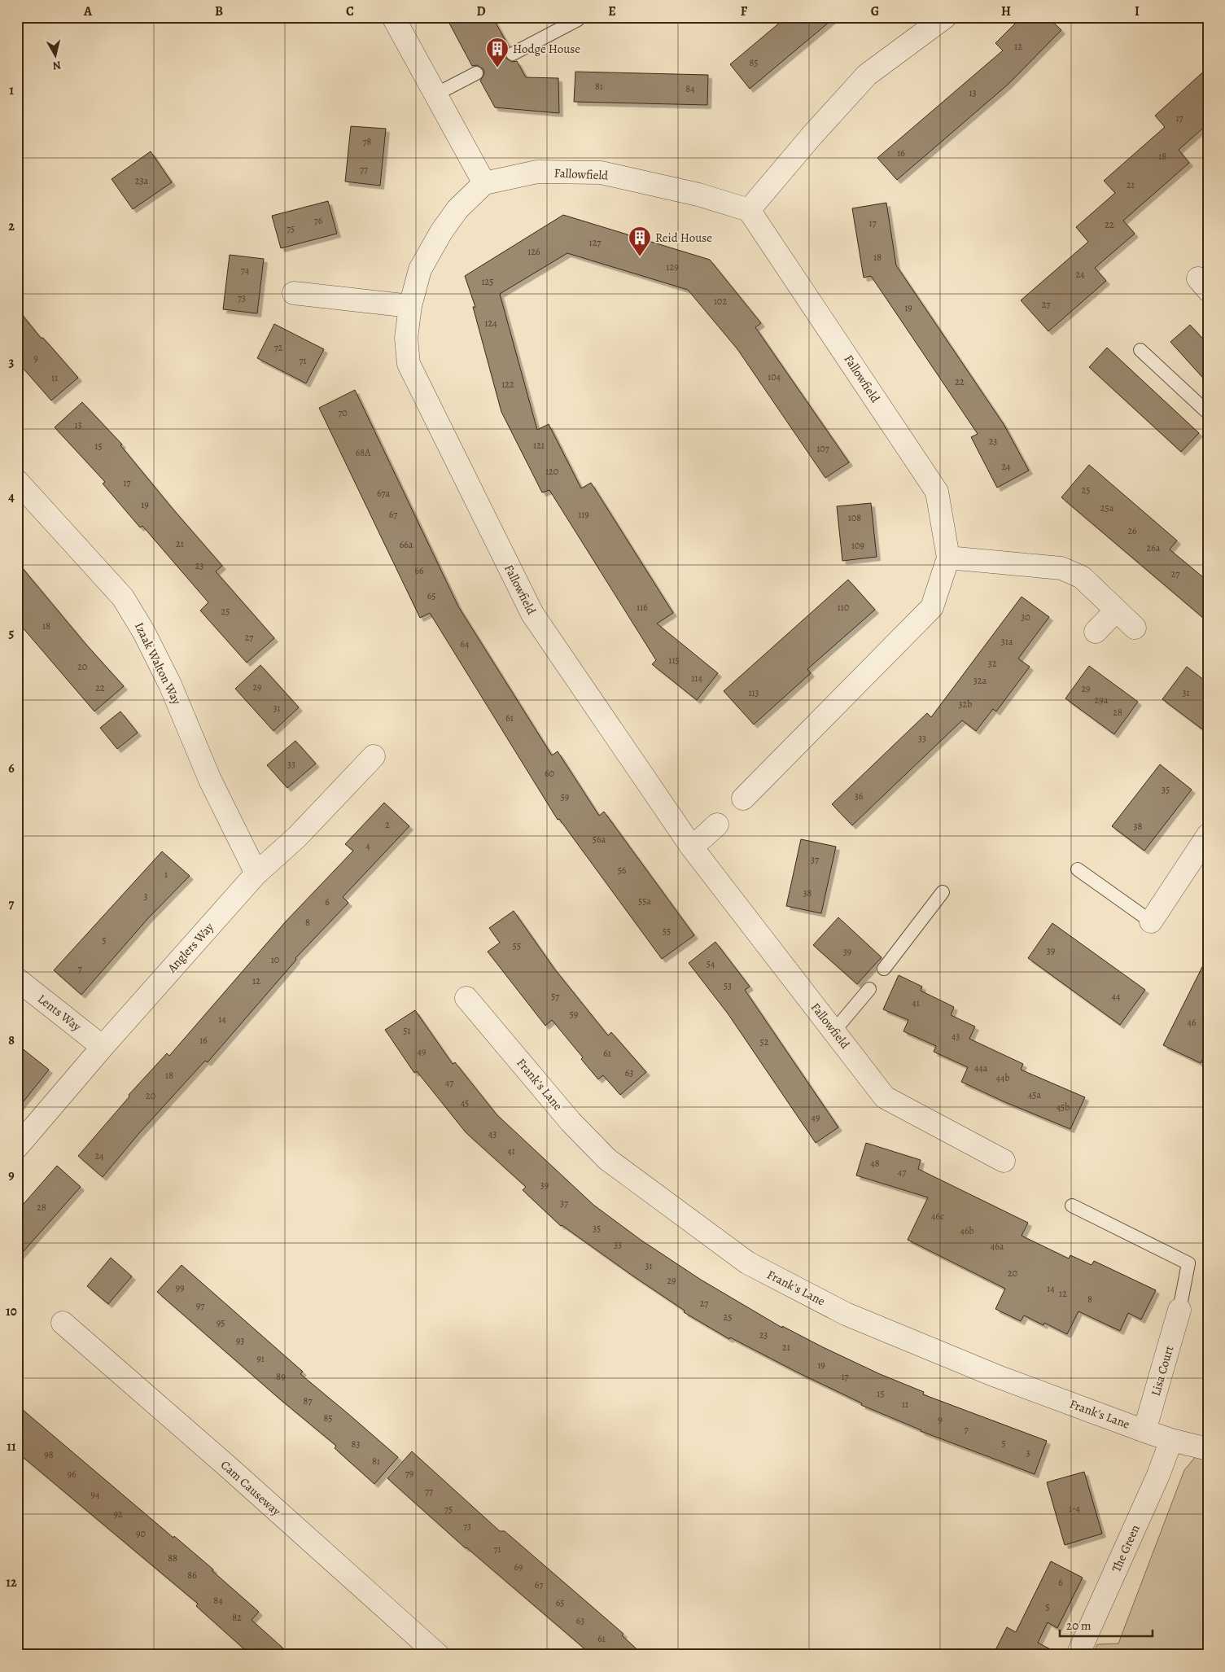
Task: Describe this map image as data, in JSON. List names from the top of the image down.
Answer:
{
  "streets": {
    "street": [
      "Fallowfield",
      "Izaak Walton Way",
      "Anglers Way",
      "Lents Way",
      "Frank's Lane",
      "Lisa Court",
      "Cam Causeway",
      "The Green"
    ]
  },
  "crossings": [
    ["Izaak Walton Way", "Anglers Way"],
    ["Anglers Way", "Lents Way"],
    ["Frank's Lane", "Lisa Court"],
    ["Frank's Lane", "The Green"]
  ],
  "places": {
    "building": ["Hodge House", "Reid House"]
  },
  "house_numbers": [
    "12",
    "85",
    "81",
    "84",
    "13",
    "17",
    "78",
    "16",
    "18",
    "77",
    "23a",
    "21",
    "76",
    "17",
    "22",
    "75",
    "127",
    "126",
    "18",
    "129",
    "74",
    "24",
    "125",
    "73",
    "102",
    "27",
    "19",
    "124",
    "72",
    "9",
    "71",
    "104",
    "11",
    "22",
    "122",
    "70",
    "13",
    "23",
    "121",
    "15",
    "107",
    "68A",
    "24",
    "120",
    "17",
    "25",
    "67a",
    "19",
    "25a",
    "67",
    "119",
    "108",
    "26",
    "21",
    "66a",
    "109",
    "26a",
    "23",
    "66",
    "27",
    "65",
    "116",
    "110",
    "25",
    "30",
    "18",
    "27",
    "31a",
    "64",
    "115",
    "32",
    "20",
    "114",
    "32a",
    "29",
    "22",
    "29",
    "113",
    "31",
    "29a",
    "32b",
    "31",
    "28",
    "61",
    "33",
    "33",
    "60",
    "35",
    "36",
    "59",
    "2",
    "38",
    "56a",
    "4",
    "37",
    "56",
    "1",
    "38",
    "3",
    "55a",
    "6",
    "8",
    "55",
    "5",
    "55",
    "39",
    "39",
    "10",
    "54",
    "7",
    "12",
    "53",
    "57",
    "44",
    "41",
    "59",
    "14",
    "46",
    "51",
    "43",
    "16",
    "52",
    "49",
    "61",
    "44a",
    "63",
    "18",
    "44b",
    "47",
    "45a",
    "20",
    "45",
    "45b",
    "49",
    "43",
    "41",
    "24",
    "48",
    "47",
    "39",
    "37",
    "28",
    "46c",
    "35",
    "46b",
    "33",
    "46a",
    "31",
    "20",
    "29",
    "99",
    "14",
    "12",
    "8",
    "27",
    "97",
    "25",
    "95",
    "23",
    "93",
    "21",
    "91",
    "19",
    "89",
    "17",
    "15",
    "87",
    "11",
    "85",
    "9",
    "7",
    "5",
    "83",
    "3",
    "98",
    "81",
    "79",
    "96",
    "77",
    "94",
    "1-4",
    "75",
    "92",
    "73",
    "90",
    "71",
    "88",
    "69",
    "86",
    "6",
    "67",
    "84",
    "65",
    "5",
    "82",
    "63",
    "61"
  ],
  "scale_bar": "20 m",
  "north": "bottom",
  "grid": {
    "columns": [
      "A",
      "B",
      "C",
      "D",
      "E",
      "F",
      "G",
      "H",
      "I"
    ],
    "rows": [
      "1",
      "2",
      "3",
      "4",
      "5",
      "6",
      "7",
      "8",
      "9",
      "10",
      "11",
      "12"
    ]
  }
}
